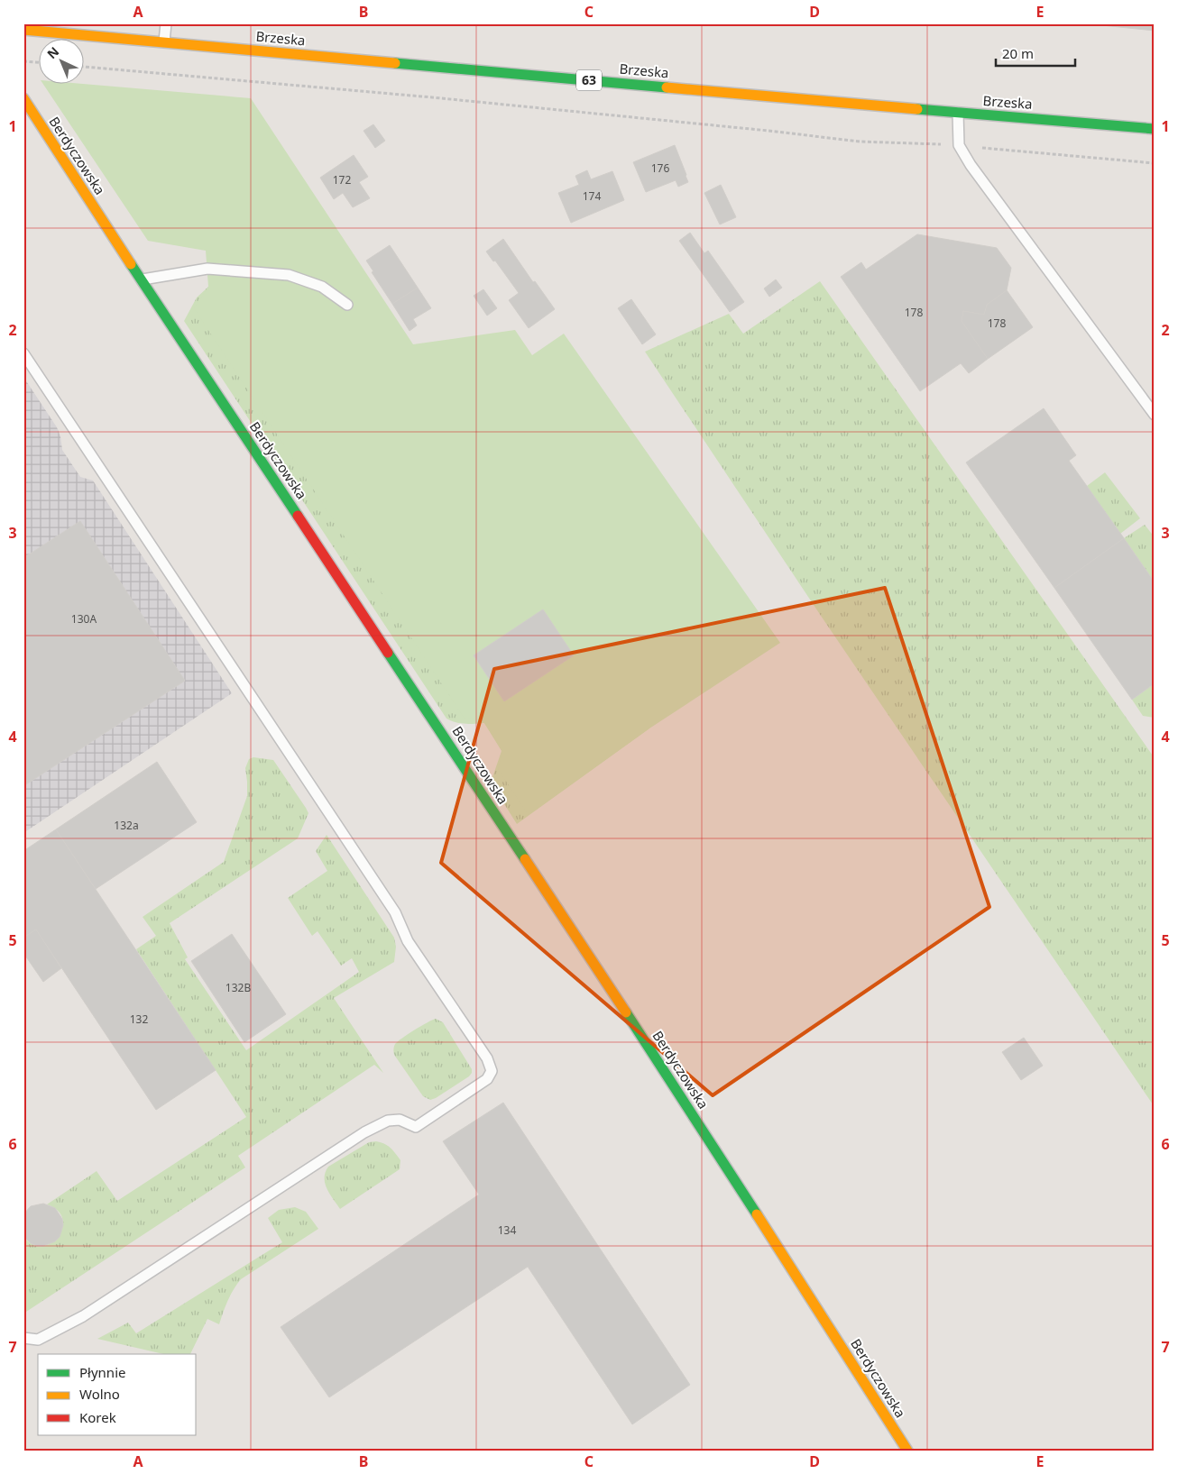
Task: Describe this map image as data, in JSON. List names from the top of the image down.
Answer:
{
  "streets": {
    "street": ["Brzeska", "63", "Berdyczowska"]
  },
  "house_numbers": [
    "176",
    "172",
    "174",
    "178",
    "178",
    "130A",
    "132a",
    "132B",
    "132",
    "134"
  ],
  "legend": ["Płynnie", "Wolno", "Korek"],
  "scale_bar": "20 m",
  "north": "top left",
  "grid": {
    "columns": [
      "A",
      "B",
      "C",
      "D",
      "E"
    ],
    "rows": [
      "1",
      "2",
      "3",
      "4",
      "5",
      "6",
      "7"
    ]
  }
}
